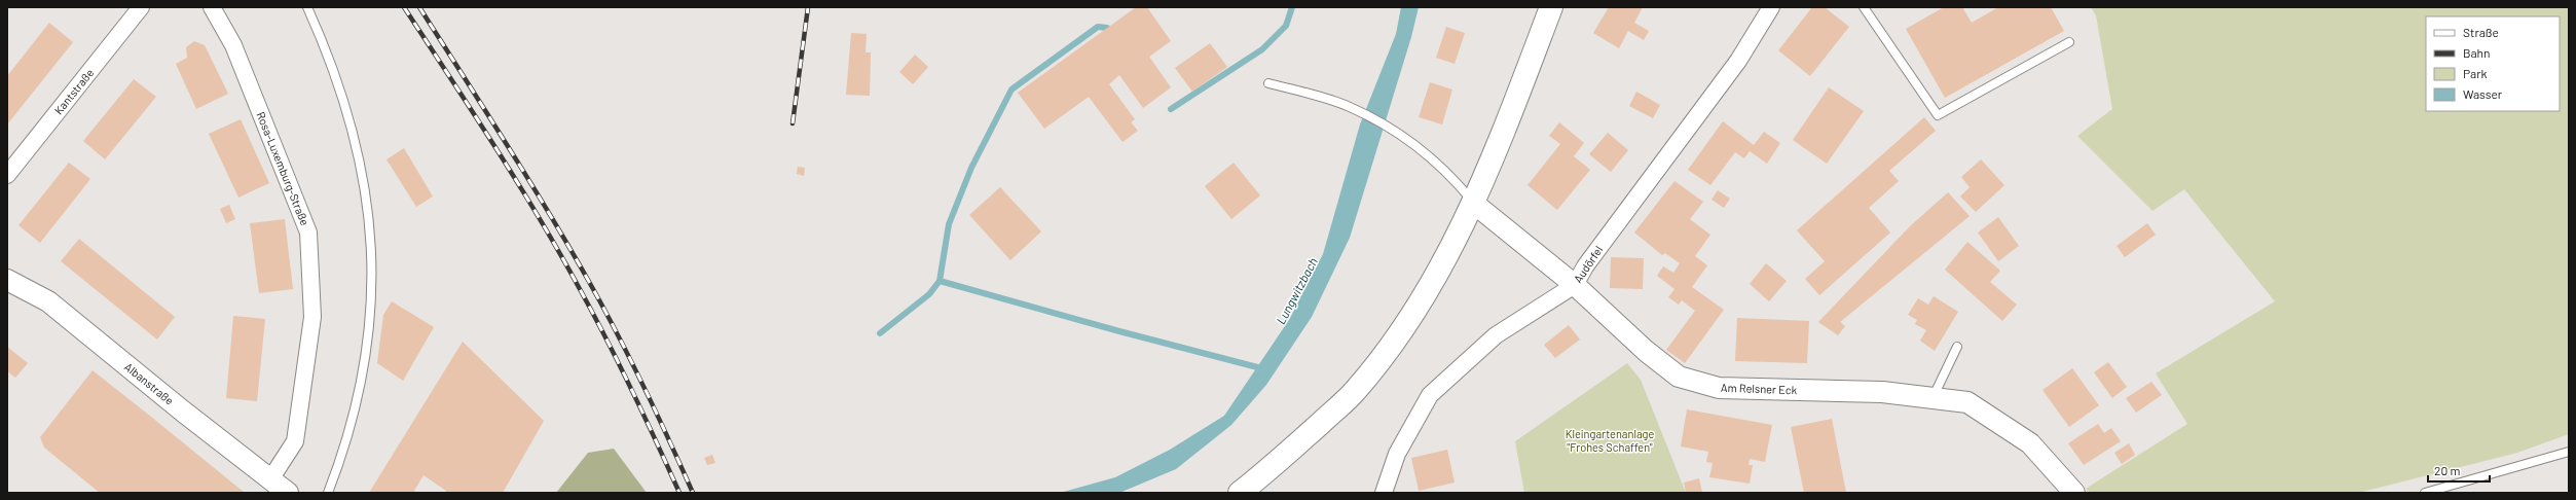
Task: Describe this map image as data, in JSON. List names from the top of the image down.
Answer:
{
  "streets": {
    "street": [
      "Kantstraße",
      "Rosa-Luxemburg-Straße",
      "Audörfel",
      "Albanstraße",
      "Am Relsner Eck"
    ]
  },
  "crossings": [
    ["Rosa-Luxemburg-Straße", "Albanstraße"],
    ["Audörfel", "Am Relsner Eck"]
  ],
  "water": ["Lungwitzbach"],
  "parks": ["Kleingartenanlage \"Frohes Schaffen\""],
  "legend": [
    "Straße",
    "Bahn",
    "Park",
    "Wasser"
  ],
  "scale_bar": "20 m"
}
